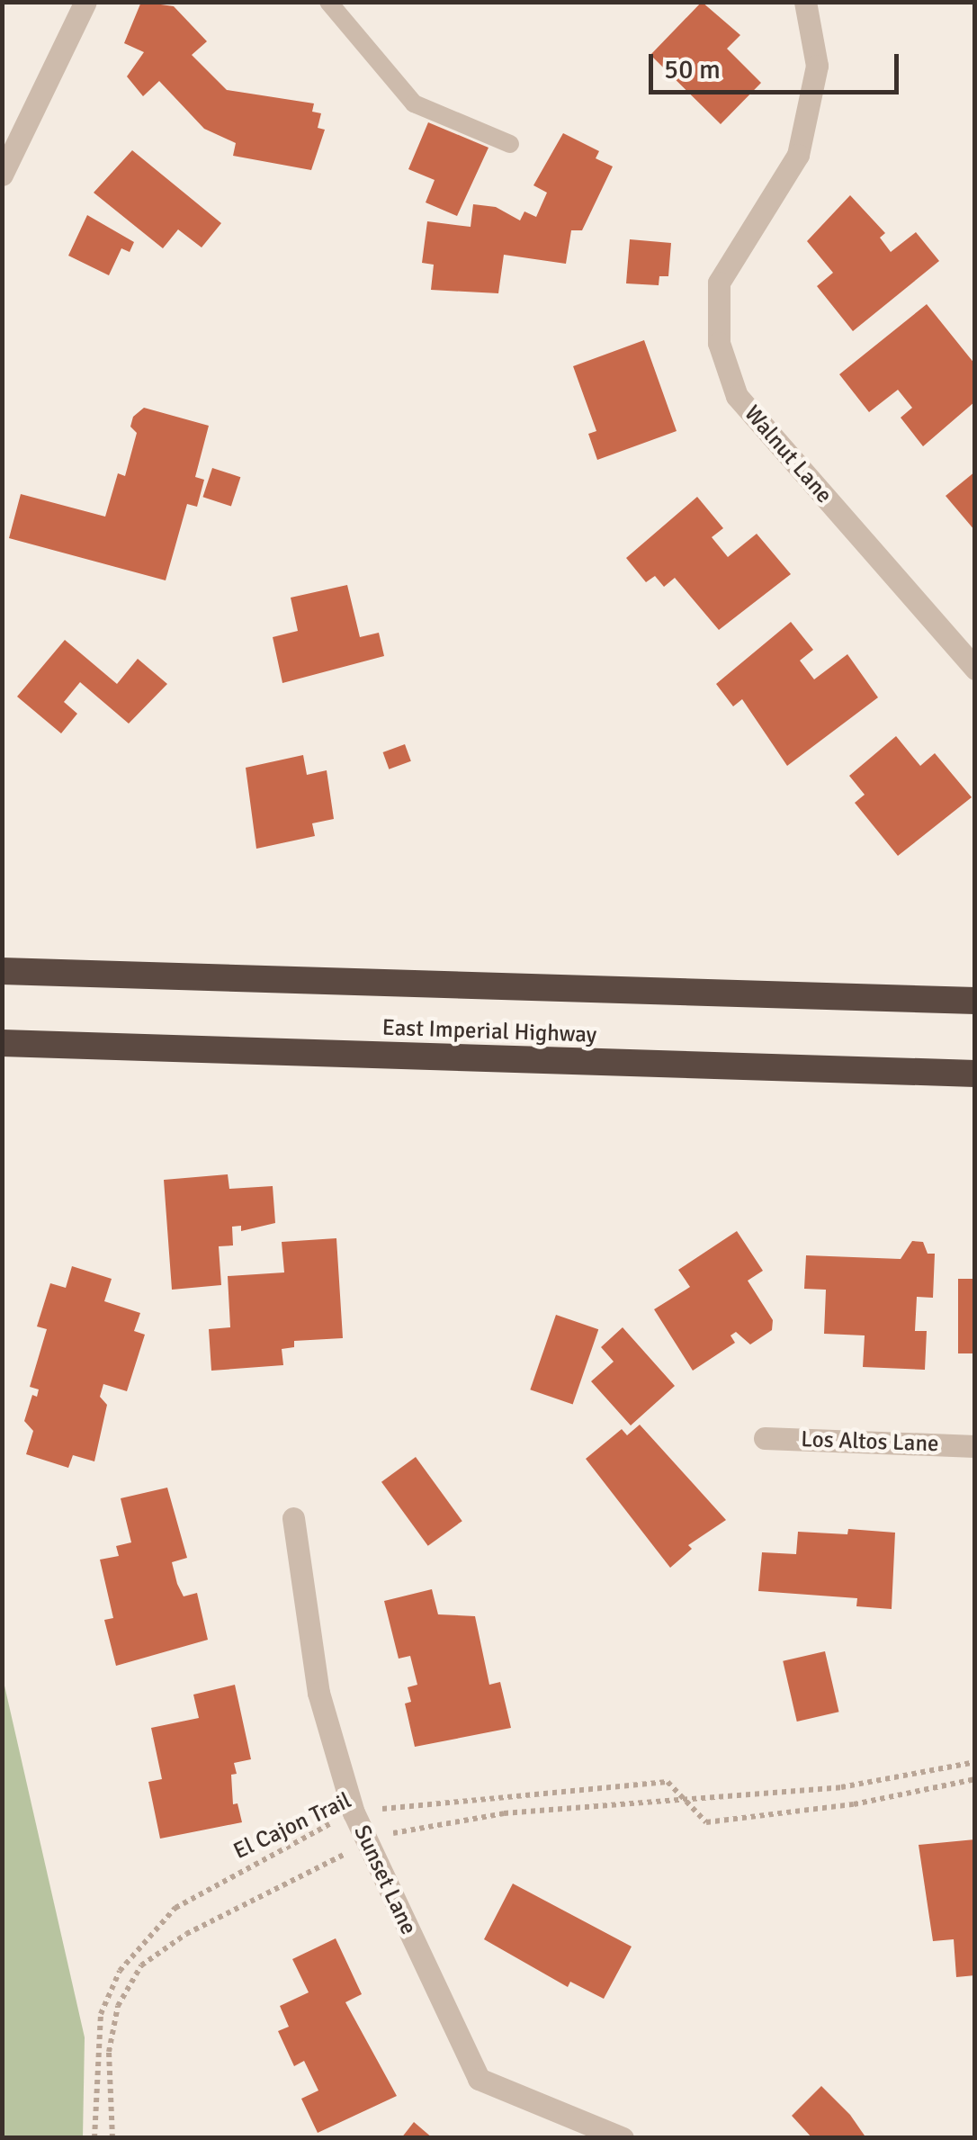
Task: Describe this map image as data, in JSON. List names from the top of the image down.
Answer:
{
  "streets": {
    "highway": ["East Imperial Highway"],
    "street": ["Walnut Lane", "Los Altos Lane", "Sunset Lane"],
    "path": ["El Cajon Trail"]
  },
  "crossings": [
    ["El Cajon Trail", "Sunset Lane"]
  ],
  "scale_bar": "50 m"
}
